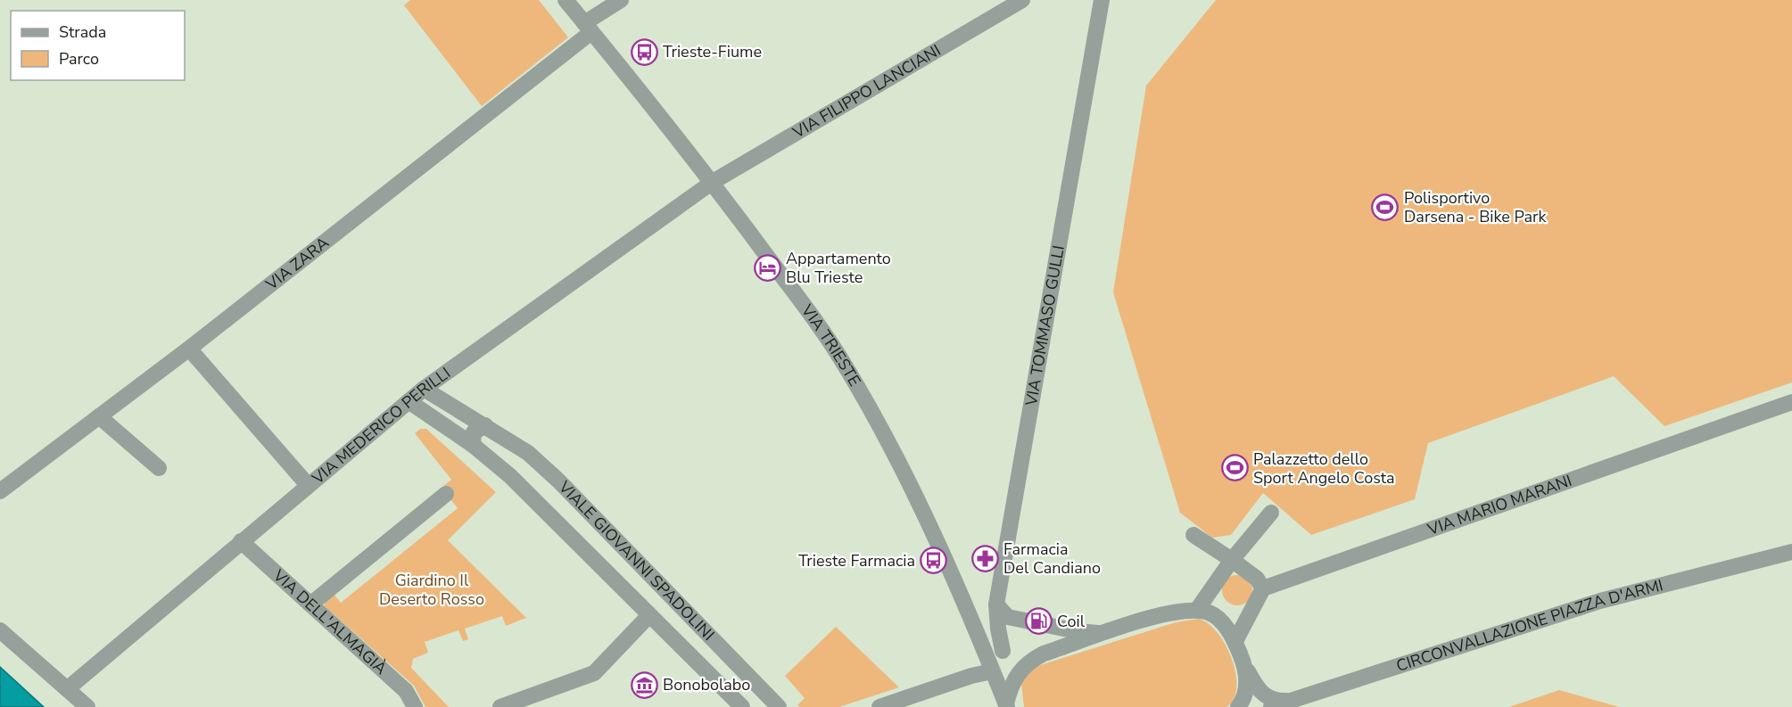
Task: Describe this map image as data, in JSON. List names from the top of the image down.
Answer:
{
  "streets": {
    "street": [
      "VIA FILIPPO LANCIANI",
      "VIA ZARA",
      "VIA TOMMASO GULLI",
      "VIA TRIESTE",
      "VIA MEDERICO PERILLI",
      "VIA MARIO MARANI",
      "VIALE GIOVANNI SPADOLINI",
      "VIA DELL'ALMAGIÀ",
      "CIRCONVALLAZIONE PIAZZA D'ARMI"
    ]
  },
  "crossings": [
    ["VIA FILIPPO LANCIANI", "VIA TRIESTE"],
    ["VIA FILIPPO LANCIANI", "VIA MEDERICO PERILLI"],
    ["VIA ZARA", "VIA TRIESTE"],
    ["VIA TOMMASO GULLI", "VIA TRIESTE"],
    ["VIA TRIESTE", "VIA MEDERICO PERILLI"],
    ["VIA MEDERICO PERILLI", "VIALE GIOVANNI SPADOLINI"],
    ["VIA MEDERICO PERILLI", "VIA DELL'ALMAGIÀ"]
  ],
  "parks": ["Giardino Il Deserto Rosso"],
  "places": {
    "bus stop": ["Trieste-Fiume", "Trieste Farmacia"],
    "sports": ["Polisportivo Darsena - Bike Park", "Palazzetto dello Sport Angelo Costa"],
    "hotel": ["Appartamento Blu Trieste"],
    "pharmacy": ["Farmacia Del Candiano"],
    "fuel station": ["Coil"],
    "museum": ["Bonobolabo"]
  },
  "legend": ["Strada", "Parco"]
}
